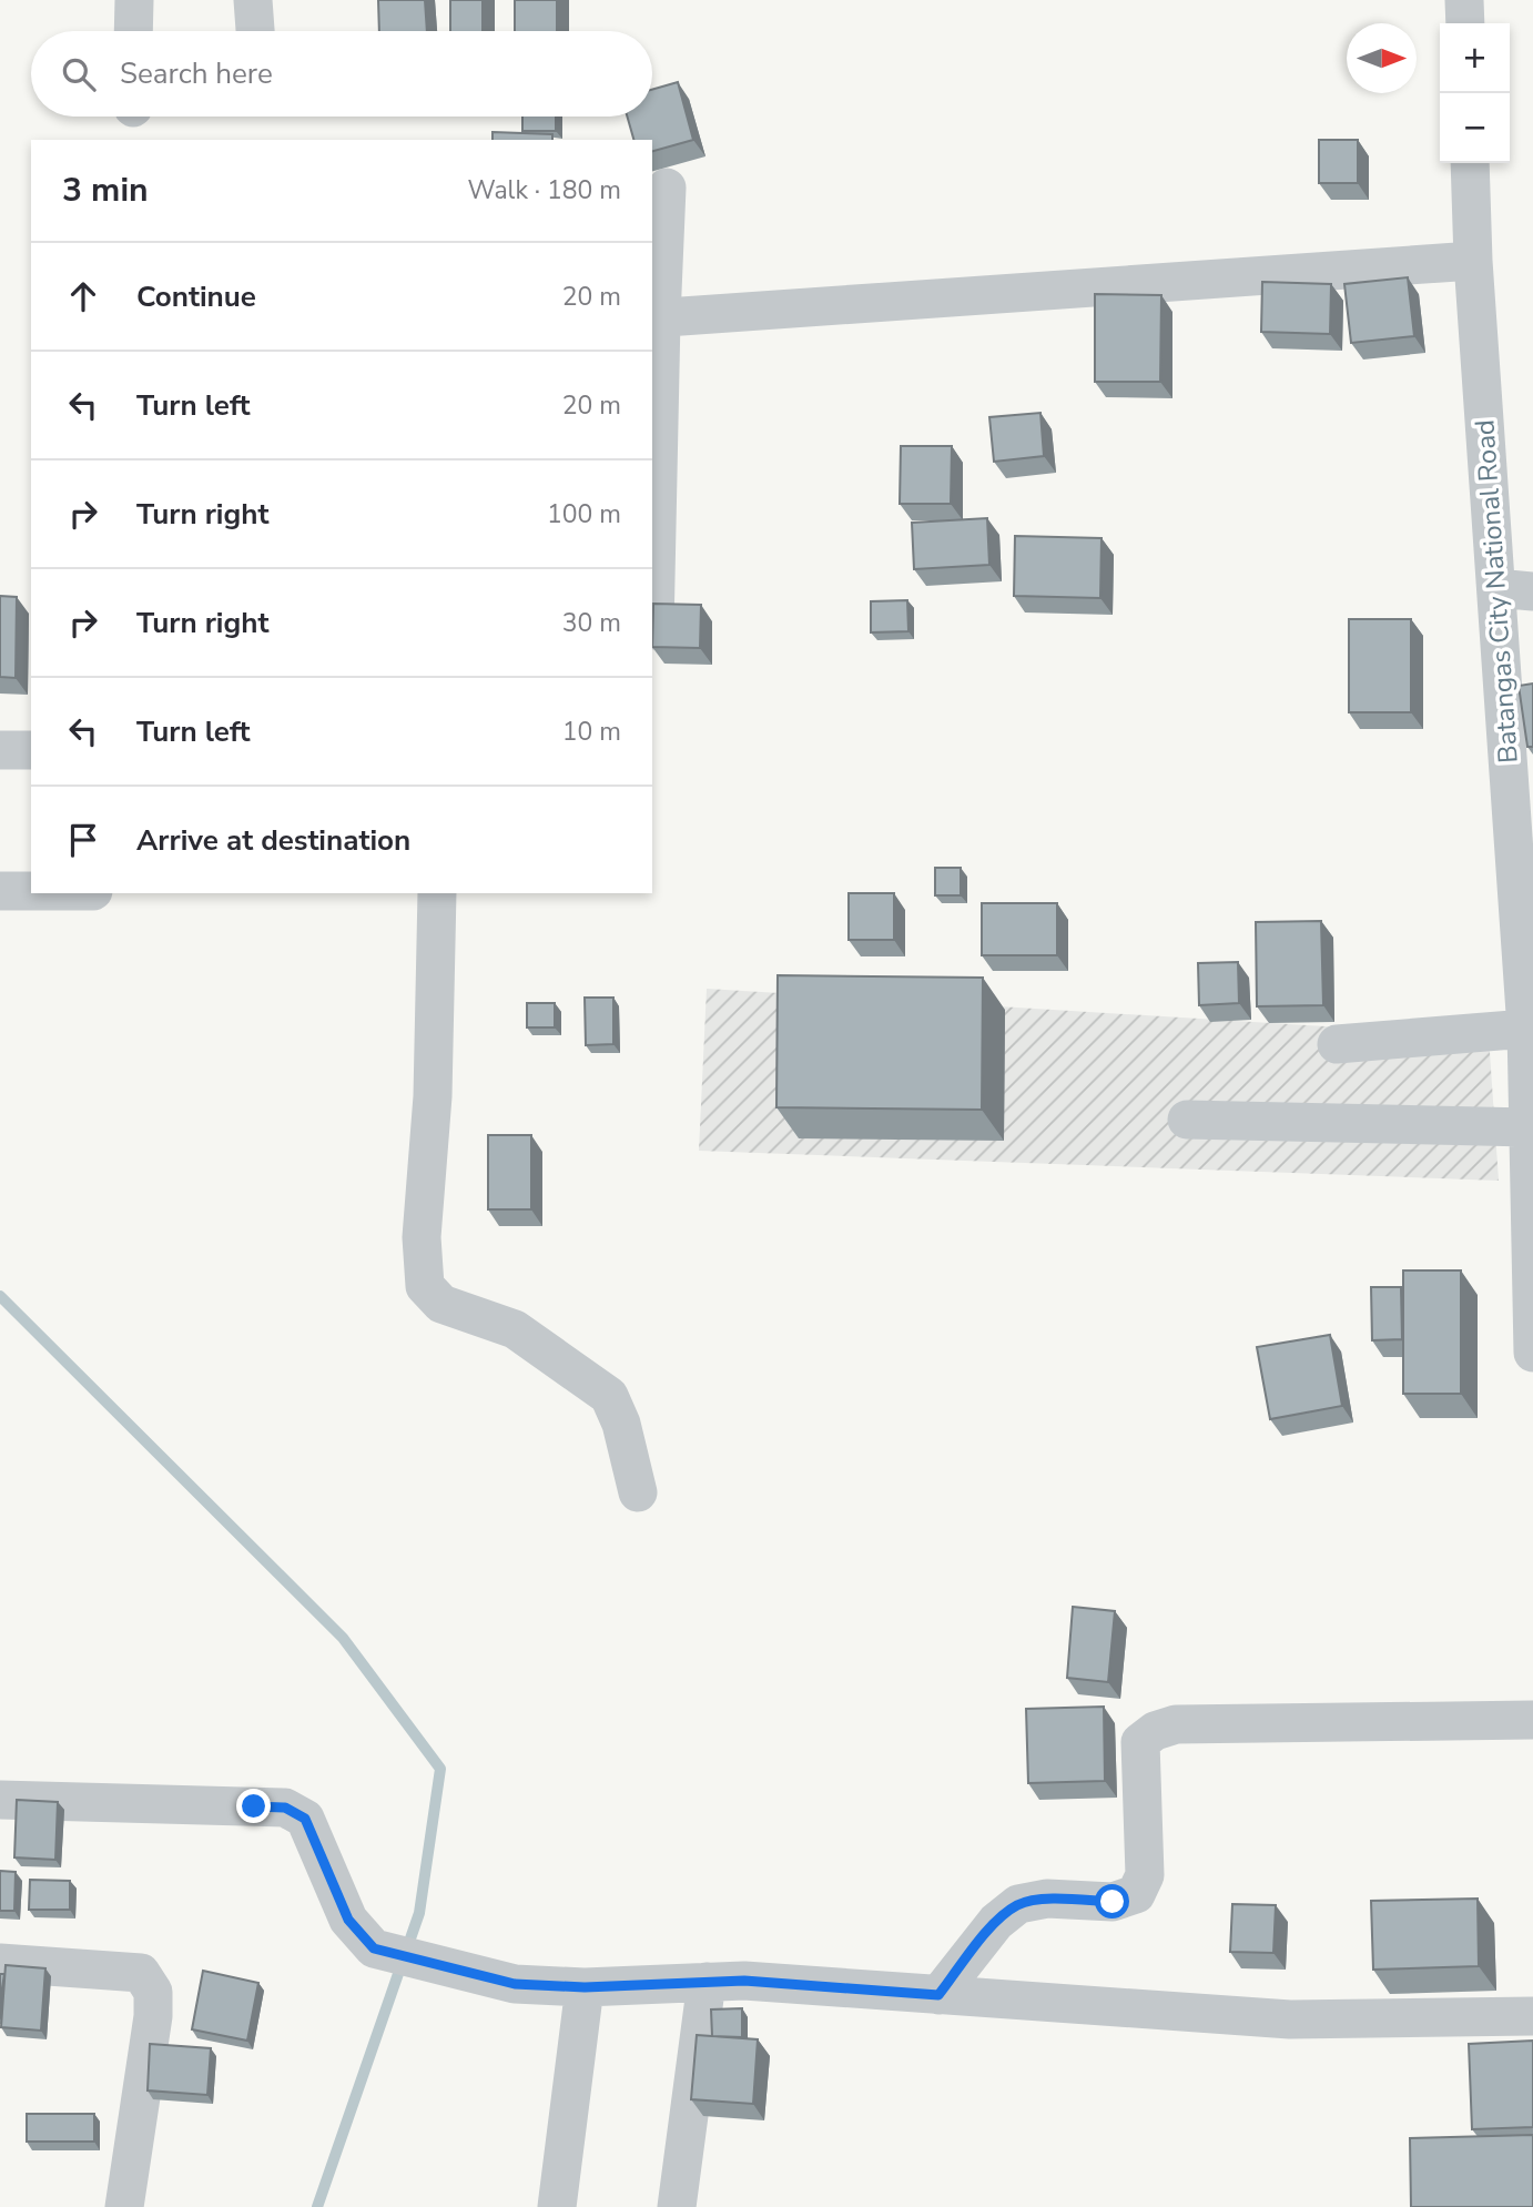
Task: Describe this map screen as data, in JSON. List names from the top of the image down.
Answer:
{
  "streets": {
    "street": ["Batangas City National Road"]
  },
  "north": "right",
  "page": {
    "map_buttons": ["+", "−"],
    "search": "Search here",
    "heading": ["3 min", "Walk · 180 m"],
    "list": [
      ["Continue", "20 m"],
      ["Turn left", "20 m"],
      ["Turn right", "100 m"],
      ["Turn right", "30 m"],
      ["Turn left", "10 m"],
      "Arrive at destination"
    ]
  }
}
